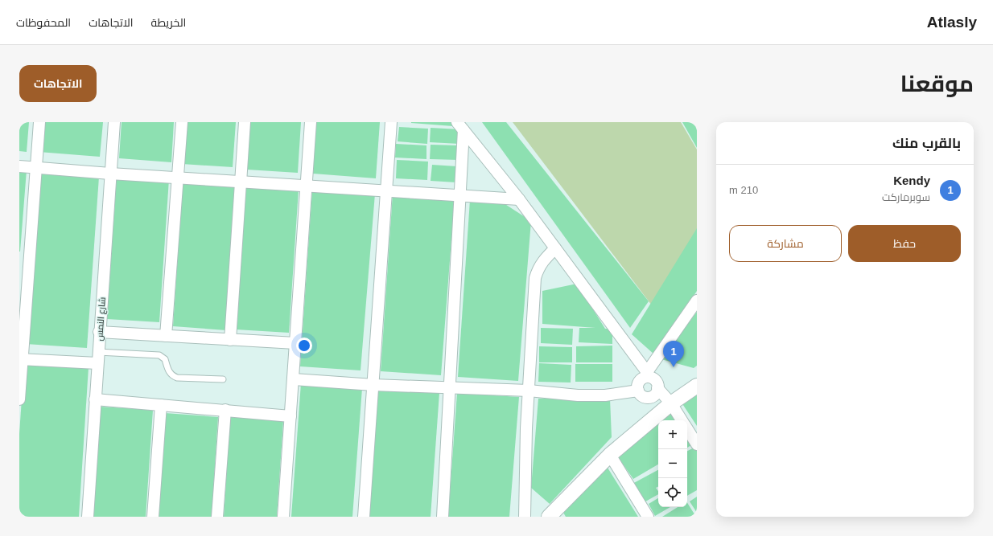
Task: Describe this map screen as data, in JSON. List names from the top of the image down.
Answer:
{
  "streets": {
    "street": ["شارع النمس"]
  },
  "page": {
    "header": "Atlasly",
    "nav": ["الخريطة", "الاتجاهات", "المحفوظات"],
    "title": "موقعنا",
    "buttons": [
      "الاتجاهات",
      ["حفظ", "مشاركة"]
    ],
    "heading": "بالقرب منك",
    "list": [
      {
        "mark": "1",
        "name": "Kendy",
        "note": "سوبرماركت",
        "value": "210 m"
      }
    ],
    "pins": "1",
    "map_buttons": ["+", "−"]
  }
}
